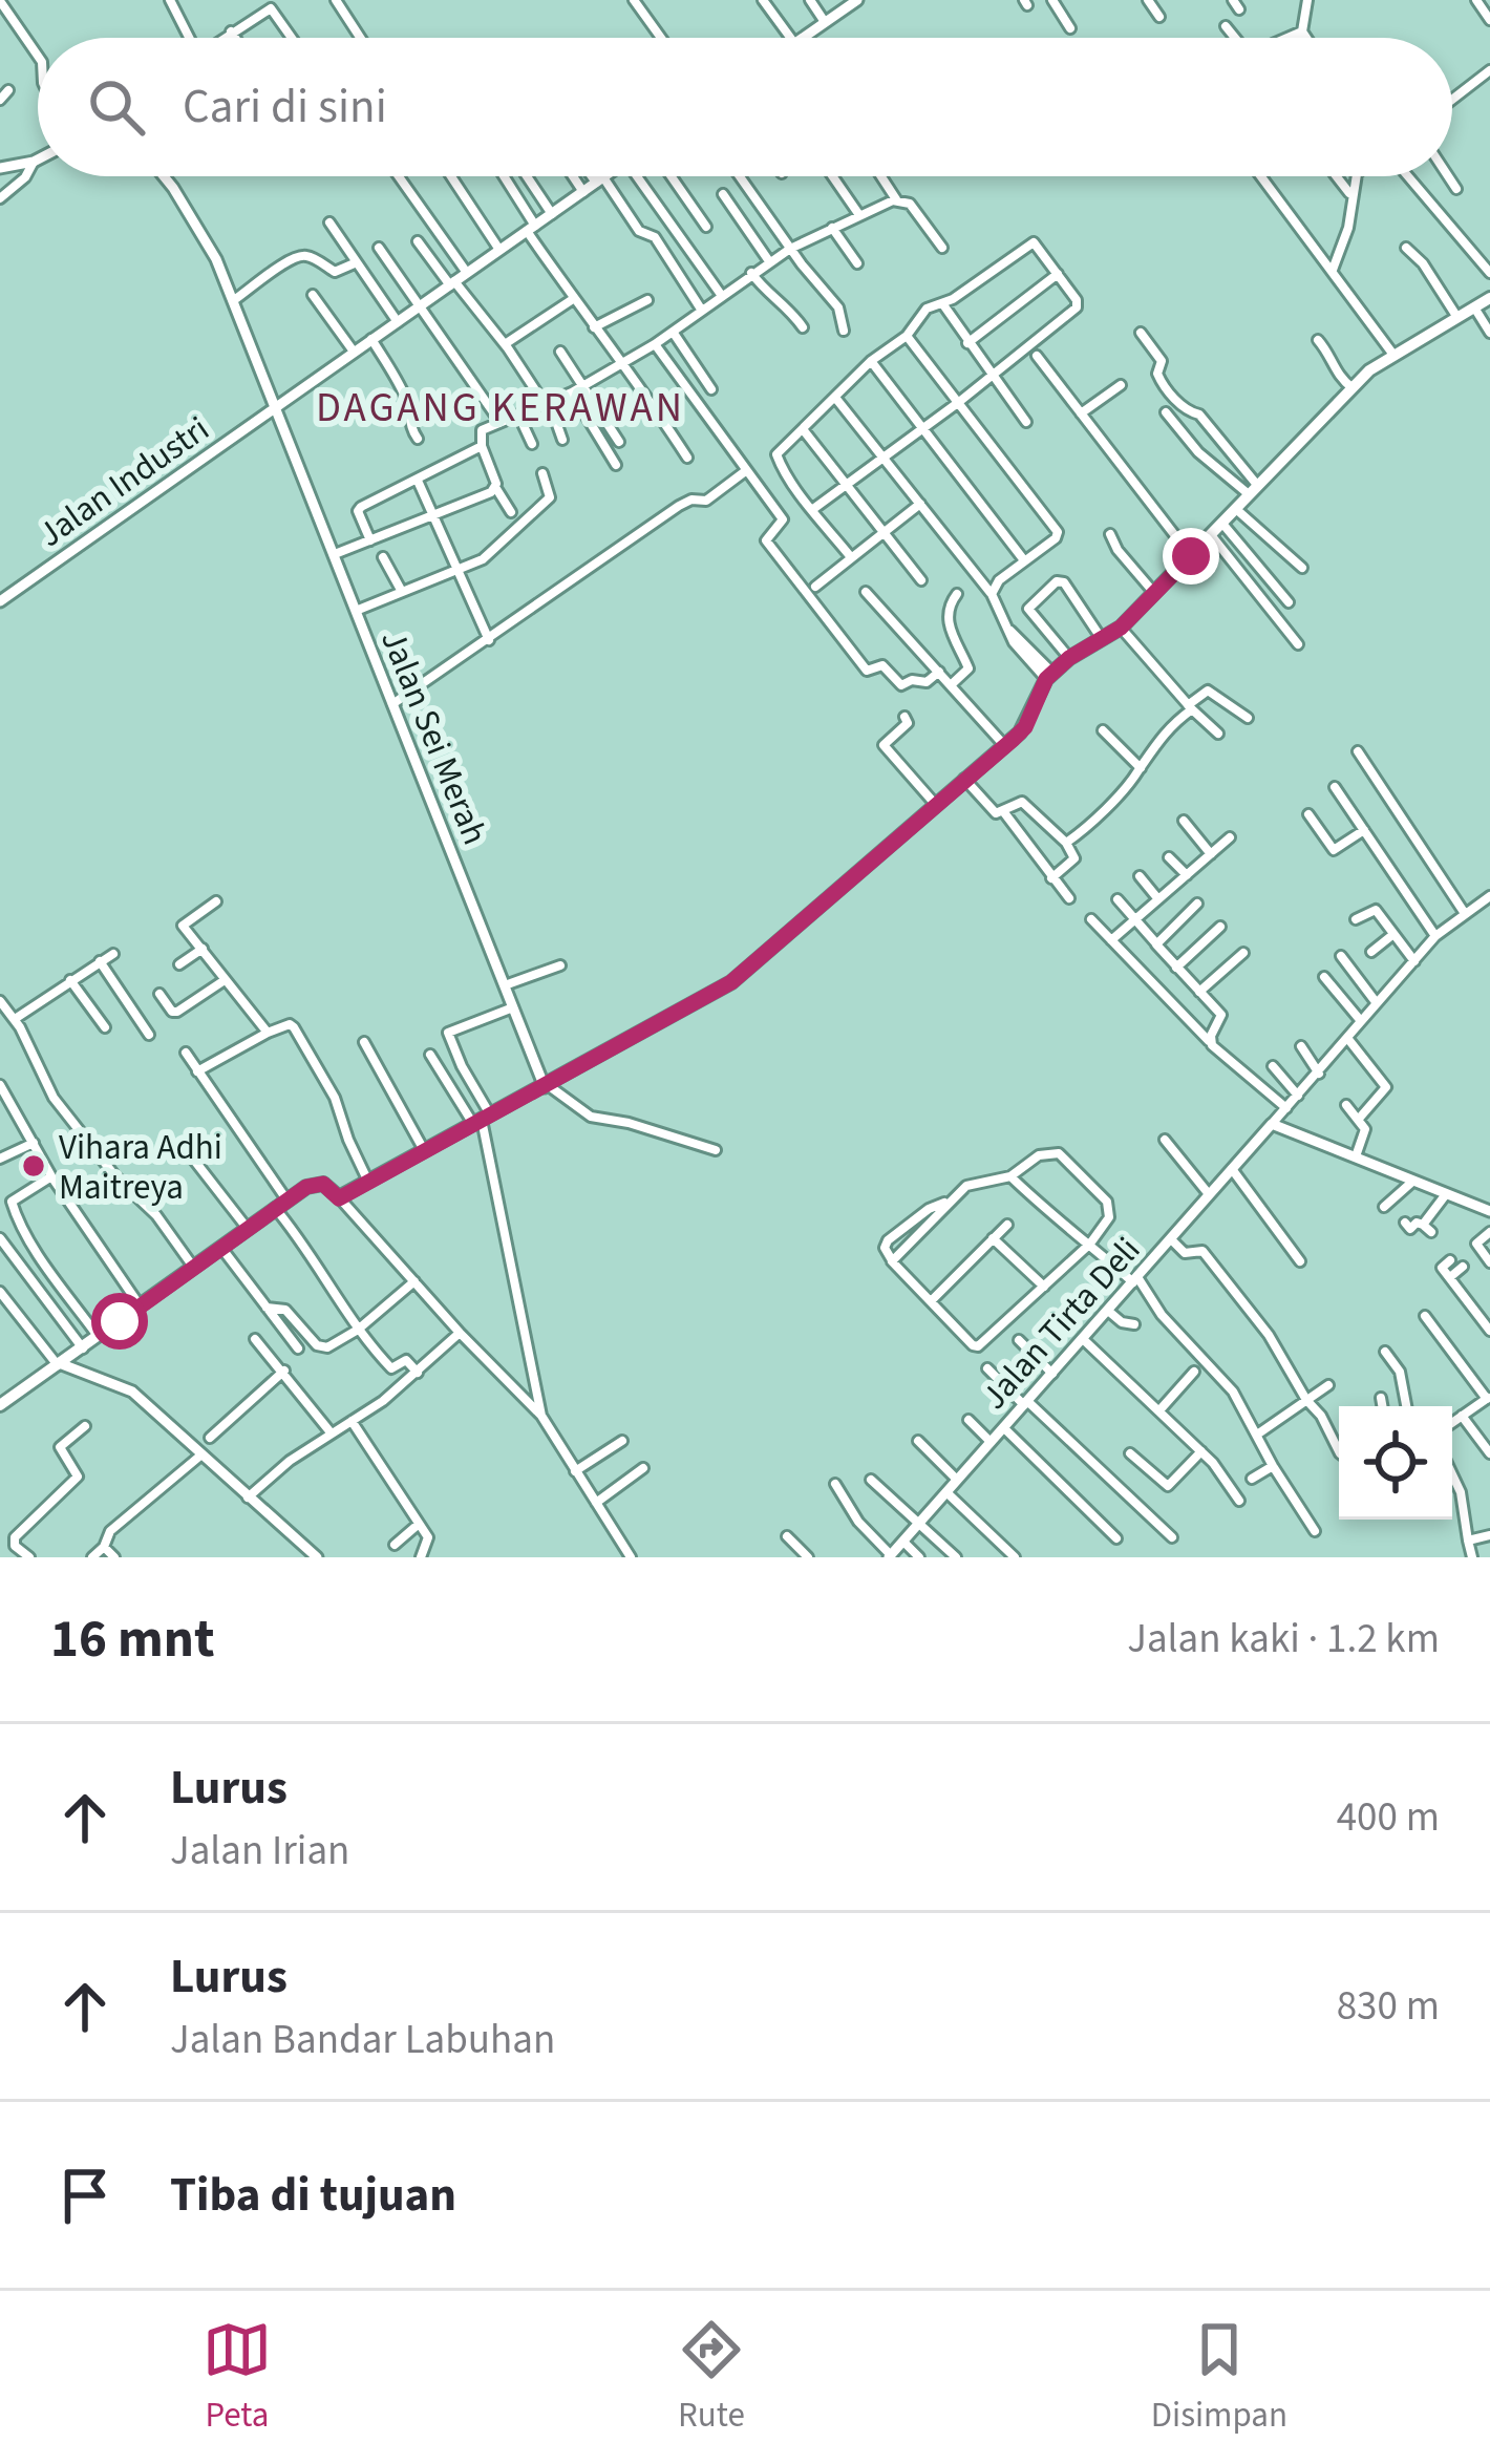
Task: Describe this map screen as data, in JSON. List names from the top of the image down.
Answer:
{
  "streets": {
    "street": ["Jalan Industri", "Jalan Sei Merah", "Jalan Tirta Deli"]
  },
  "crossings": [
    ["Jalan Industri", "Jalan Sei Merah"]
  ],
  "districts": ["DAGANG KERAWAN"],
  "places": ["Vihara Adhi Maitreya"],
  "page": {
    "search": "Cari di sini",
    "heading": ["16 mnt", "Jalan kaki · 1.2 km"],
    "list": [
      ["Lurus", "Jalan Irian", "400 m"],
      ["Lurus", "Jalan Bandar Labuhan", "830 m"],
      "Tiba di tujuan"
    ],
    "nav": ["Peta", "Rute", "Disimpan"]
  }
}
